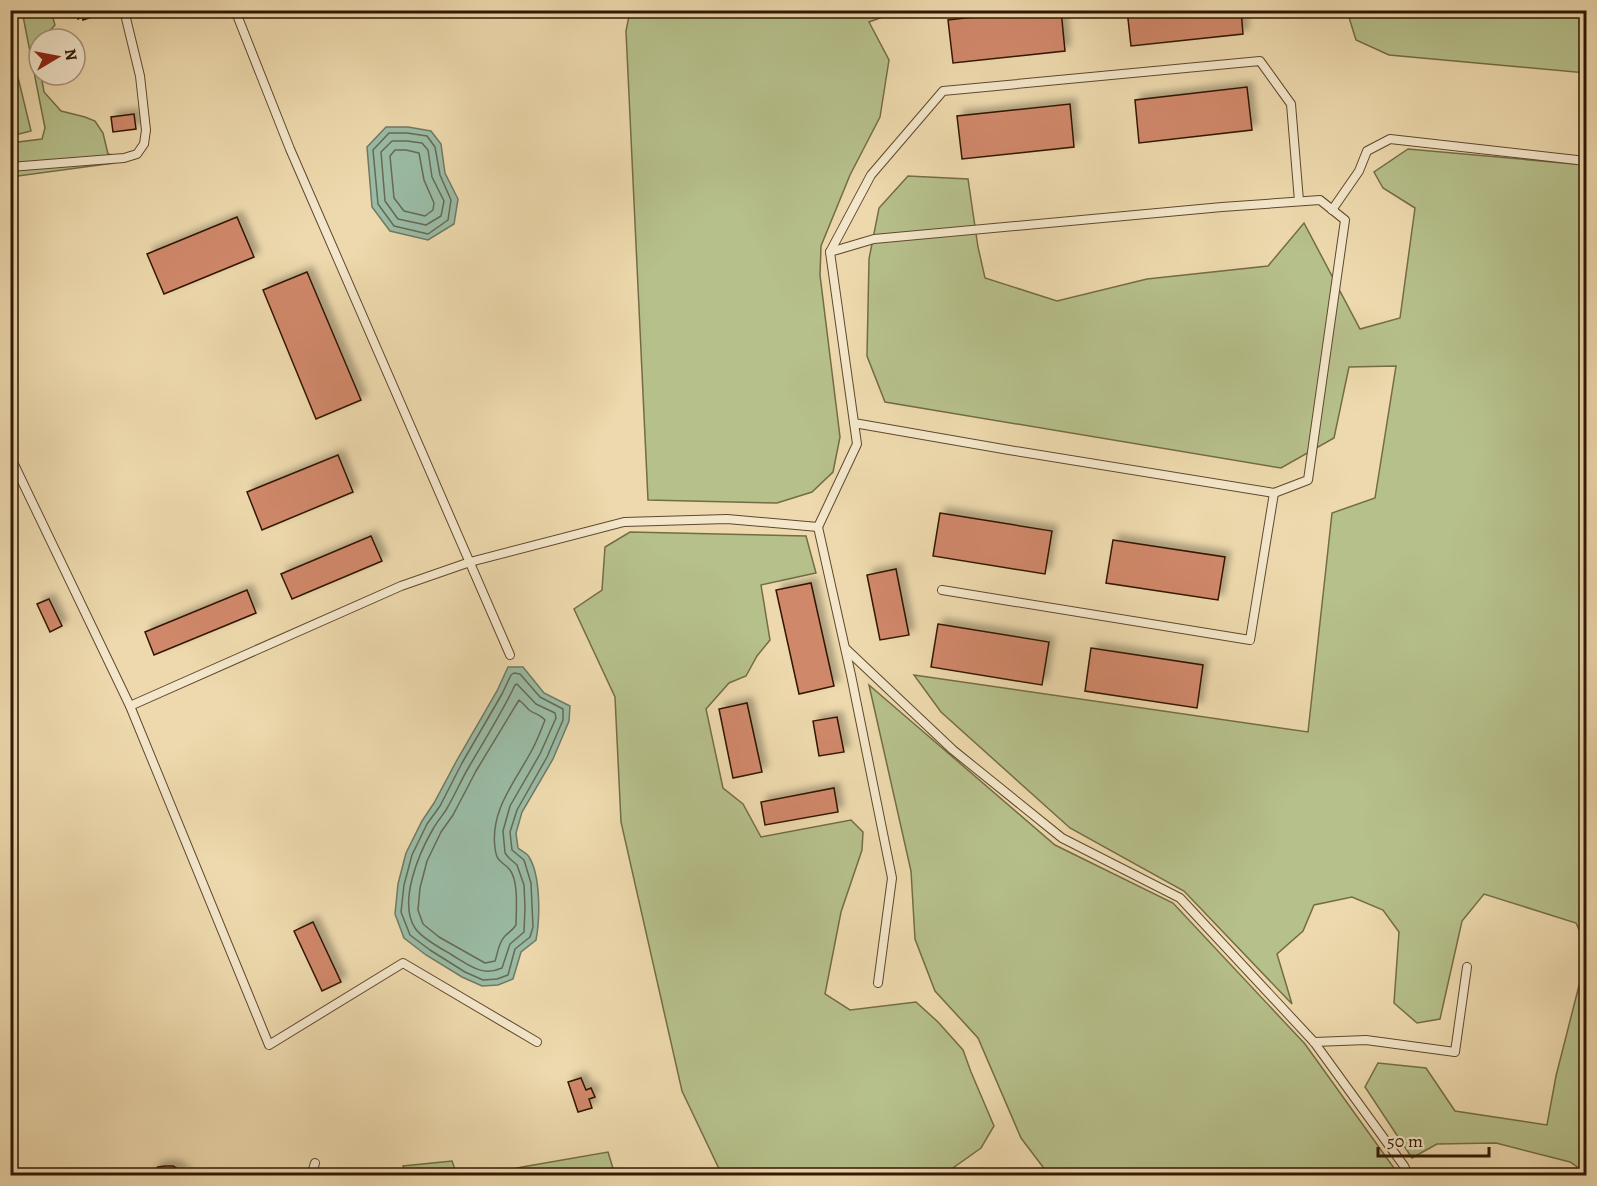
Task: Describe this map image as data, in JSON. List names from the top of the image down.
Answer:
{
  "scale_bar": "50 m",
  "north": "right"
}
